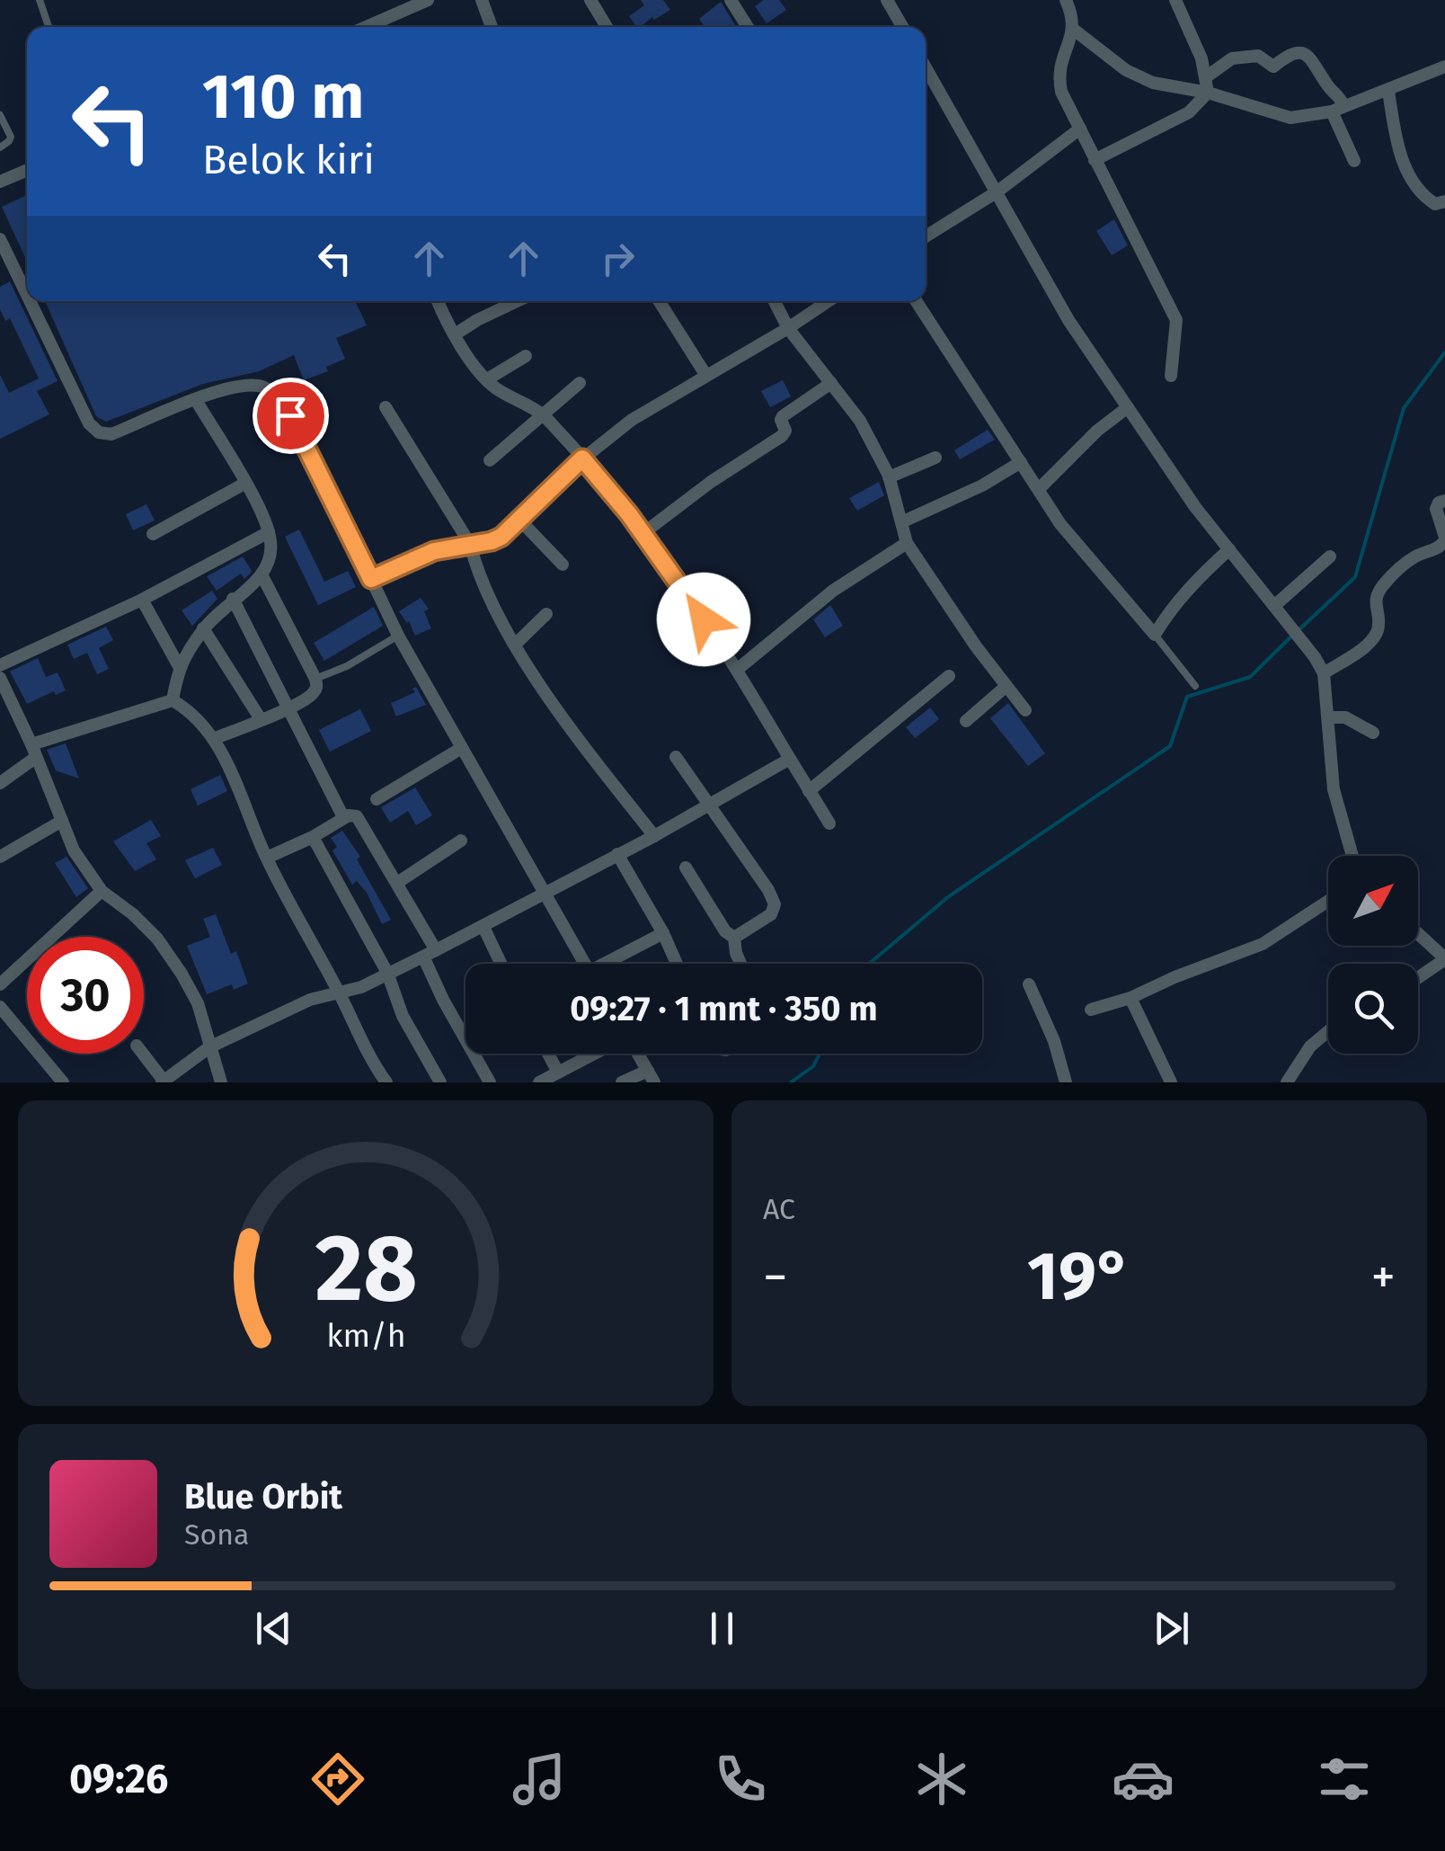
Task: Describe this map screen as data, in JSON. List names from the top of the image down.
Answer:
{
  "north": "top right",
  "page": {
    "turn": ["110 m", "Belok kiri"],
    "limit": "30",
    "trip": "09:27 · 1 mnt · 350 m",
    "tile": "AC",
    "heat": ["−", "19°", "+"],
    "song": ["Blue Orbit", "Sona"],
    "tabs": "09:26",
    "gauge": ["28", "km/h"]
  }
}
